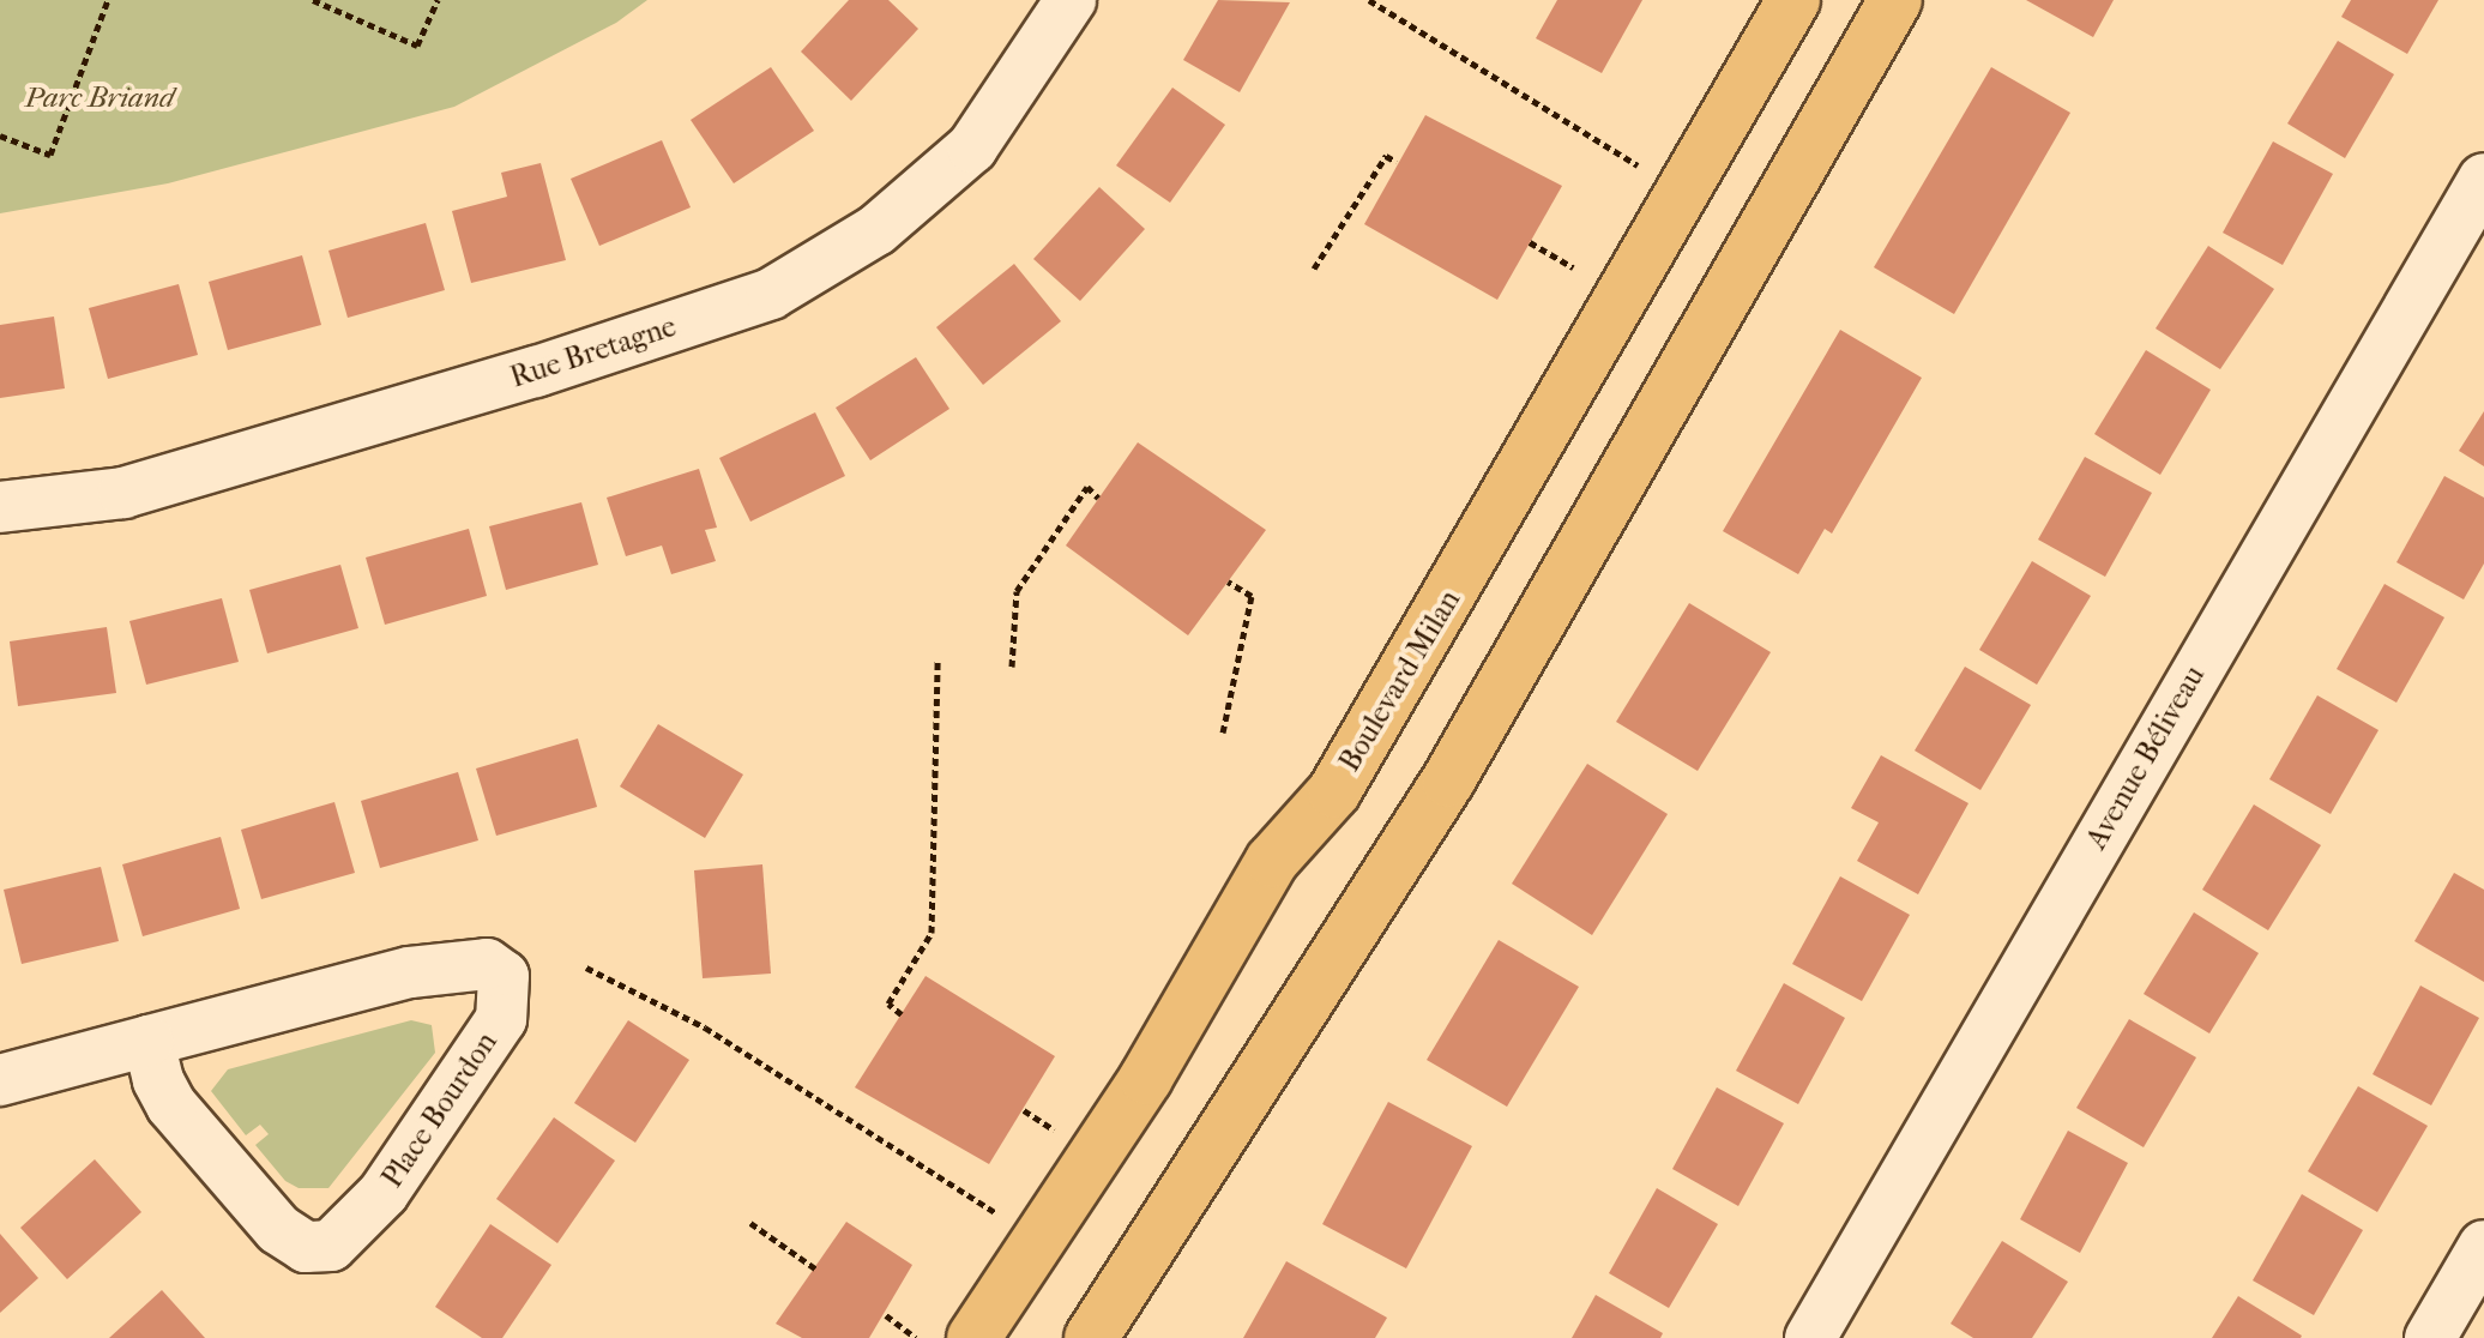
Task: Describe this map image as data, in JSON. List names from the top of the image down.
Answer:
{
  "streets": {
    "main road": ["Boulevard Milan"],
    "street": ["Rue Bretagne", "Avenue Béliveau", "Place Bourdon"]
  },
  "parks": ["Parc Briand"]
}
